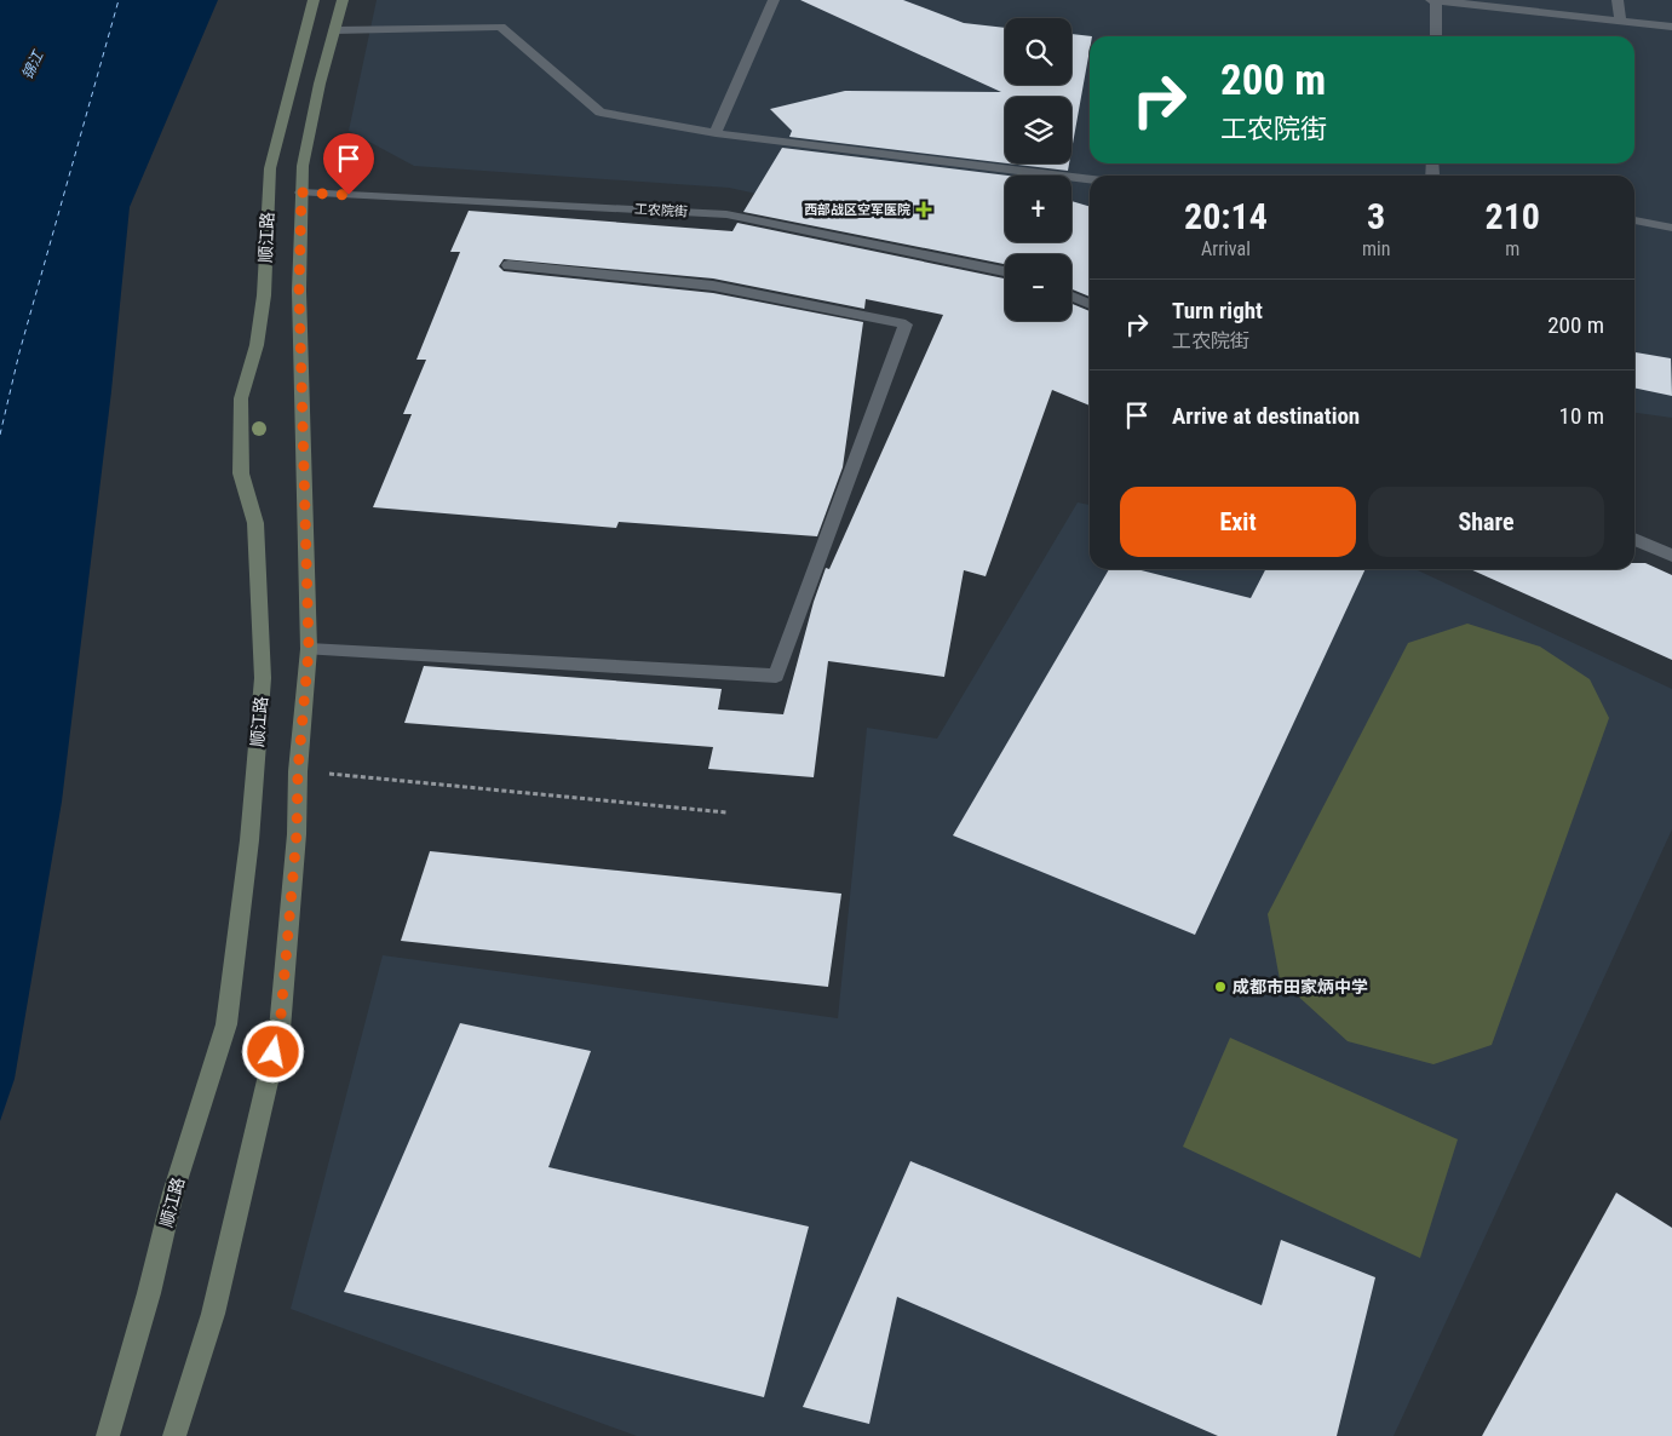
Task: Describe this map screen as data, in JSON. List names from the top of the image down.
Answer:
{
  "streets": {
    "main road": ["顺江路"],
    "street": ["工农院街"]
  },
  "crossings": [
    ["工农院街", "顺江路"]
  ],
  "water": ["锦江"],
  "places": {
    "health": ["西部战区空军医院"],
    "other": ["成都市田家炳中学"]
  },
  "page": {
    "map_buttons": ["+", "−"],
    "turn": ["200 m", "工农院街"],
    "eta": [
      "20:14",
      "Arrival",
      "3",
      "min",
      "210",
      "m"
    ],
    "list": [
      {
        "name": "Turn right",
        "note": "工农院街",
        "value": "200 m"
      },
      {
        "name": "Arrive at destination",
        "value": "10 m"
      }
    ],
    "buttons": ["Exit", "Share"]
  }
}
